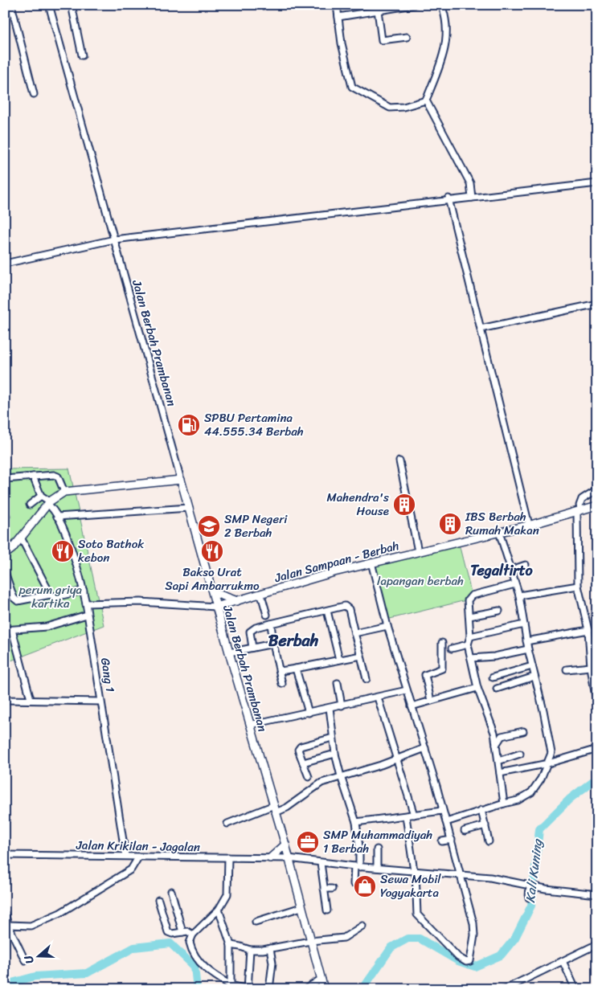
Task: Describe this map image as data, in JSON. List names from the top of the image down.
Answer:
{
  "streets": {
    "main road": ["Jalan Berbah Prambanan", "Jalan Sampaan - Berbah"],
    "street": ["Gang 1", "Jalan Krikilan - Jagalan"]
  },
  "crossings": [
    ["Jalan Berbah Prambanan", "Jalan Sampaan - Berbah"],
    ["Jalan Berbah Prambanan", "Jalan Krikilan - Jagalan"],
    ["Gang 1", "Jalan Krikilan - Jagalan"]
  ],
  "districts": ["Tegaltirto", "Berbah"],
  "water": ["Kali Kuning"],
  "parks": ["lapangan berbah", "perum griya kartika"],
  "places": {
    "fuel station": ["SPBU Pertamina 44.555.34 Berbah"],
    "building": ["Mahendra's House", "IBS Berbah Rumah Makan"],
    "school or university": ["SMP Negeri 2 Berbah"],
    "restaurant": ["Soto Bathok kebon", "Bakso Urat Sapi Ambarrukmo"],
    "office": ["SMP Muhammadiyah 1 Berbah"],
    "shop": ["Sewa Mobil Yogyakarta"]
  },
  "north": "left"
}
